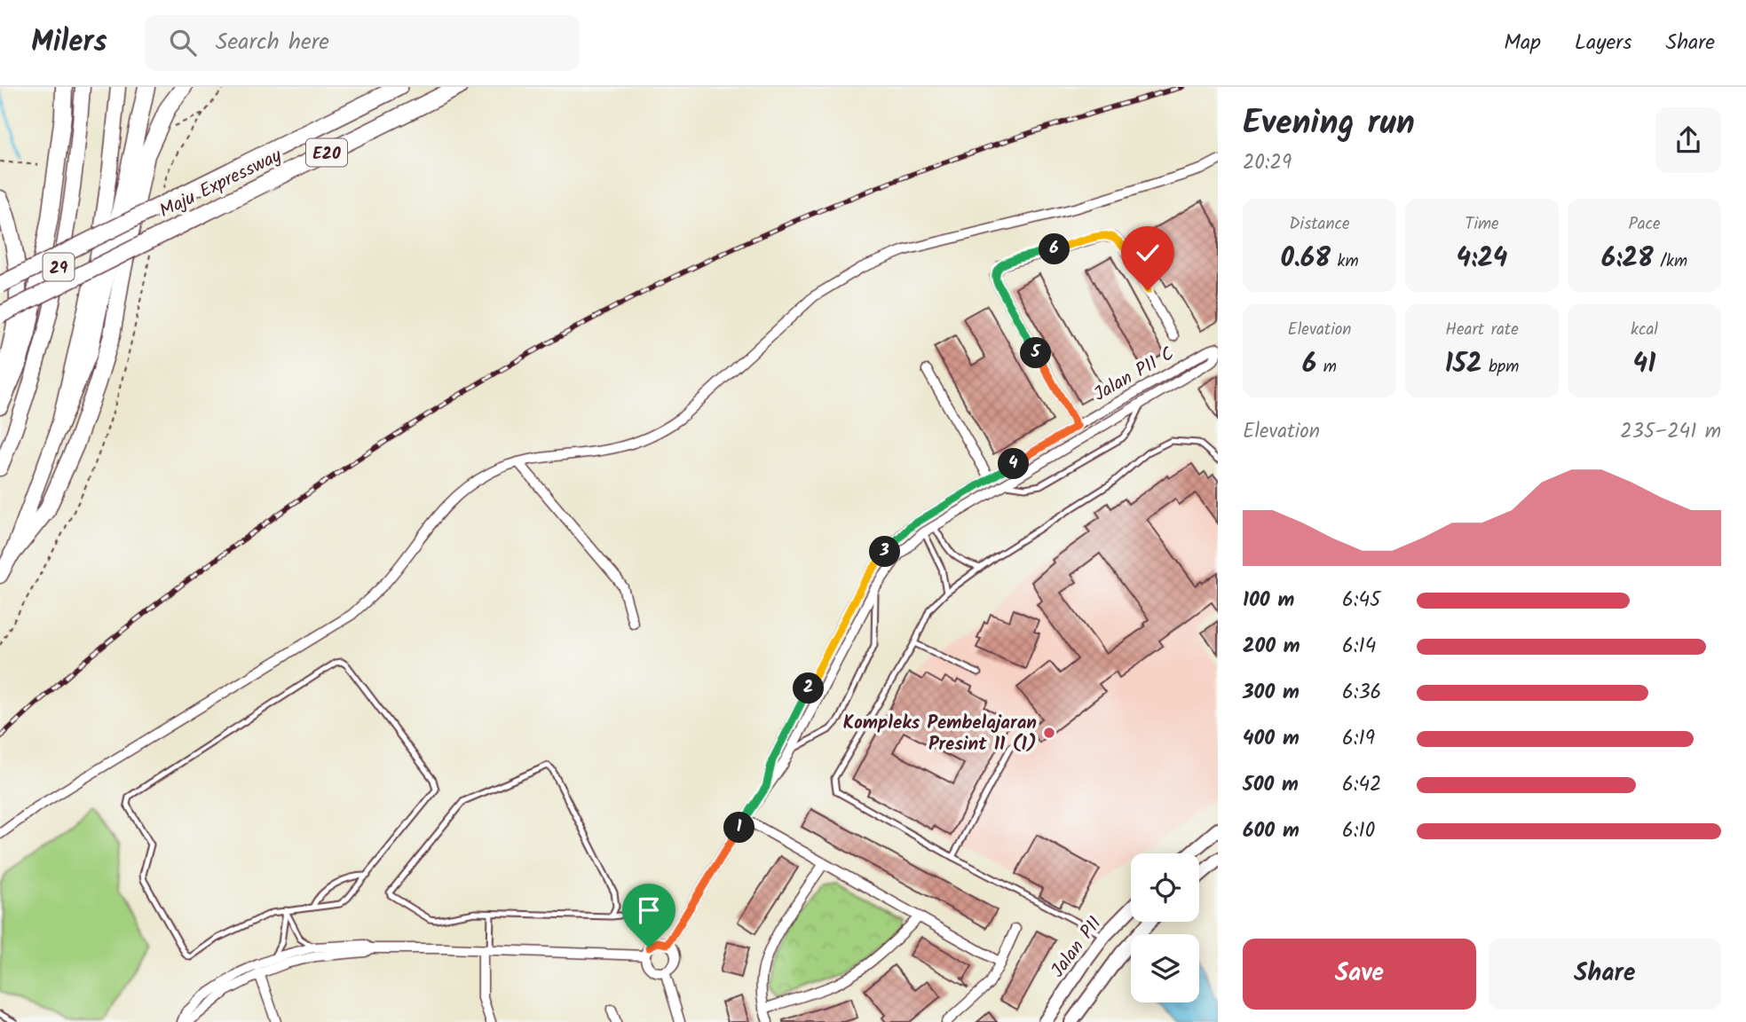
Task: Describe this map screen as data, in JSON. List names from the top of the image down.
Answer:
{
  "streets": {
    "highway": ["E20", "Maju Expressway", "29"],
    "main road": ["Jalan P11"],
    "street": ["Jalan P11 C"]
  },
  "places": ["Kompleks Pembelajaran Presint 11 (1)"],
  "page": {
    "header": "Milers",
    "search": "Search here",
    "nav": ["Map", "Layers", "Share"],
    "heading": ["Evening run", "20:29"],
    "stats": [
      ["Distance", "0.68 km"],
      ["Time", "4:24"],
      ["Pace", "6:28 /km"],
      ["Elevation", "6 m"],
      ["Heart rate", "152 bpm"],
      ["kcal", "41"]
    ],
    "pins": [
      "6",
      "5",
      "4",
      "3",
      "2",
      "1"
    ],
    "chart": ["Elevation", "235–241 m"],
    "list": [
      {
        "name": "100 m",
        "note": "6:45"
      },
      {
        "name": "200 m",
        "note": "6:14"
      },
      {
        "name": "300 m",
        "note": "6:36"
      },
      {
        "name": "400 m",
        "note": "6:19"
      },
      {
        "name": "500 m",
        "note": "6:42"
      },
      {
        "name": "600 m",
        "note": "6:10"
      }
    ],
    "buttons": ["Save", "Share"]
  }
}
